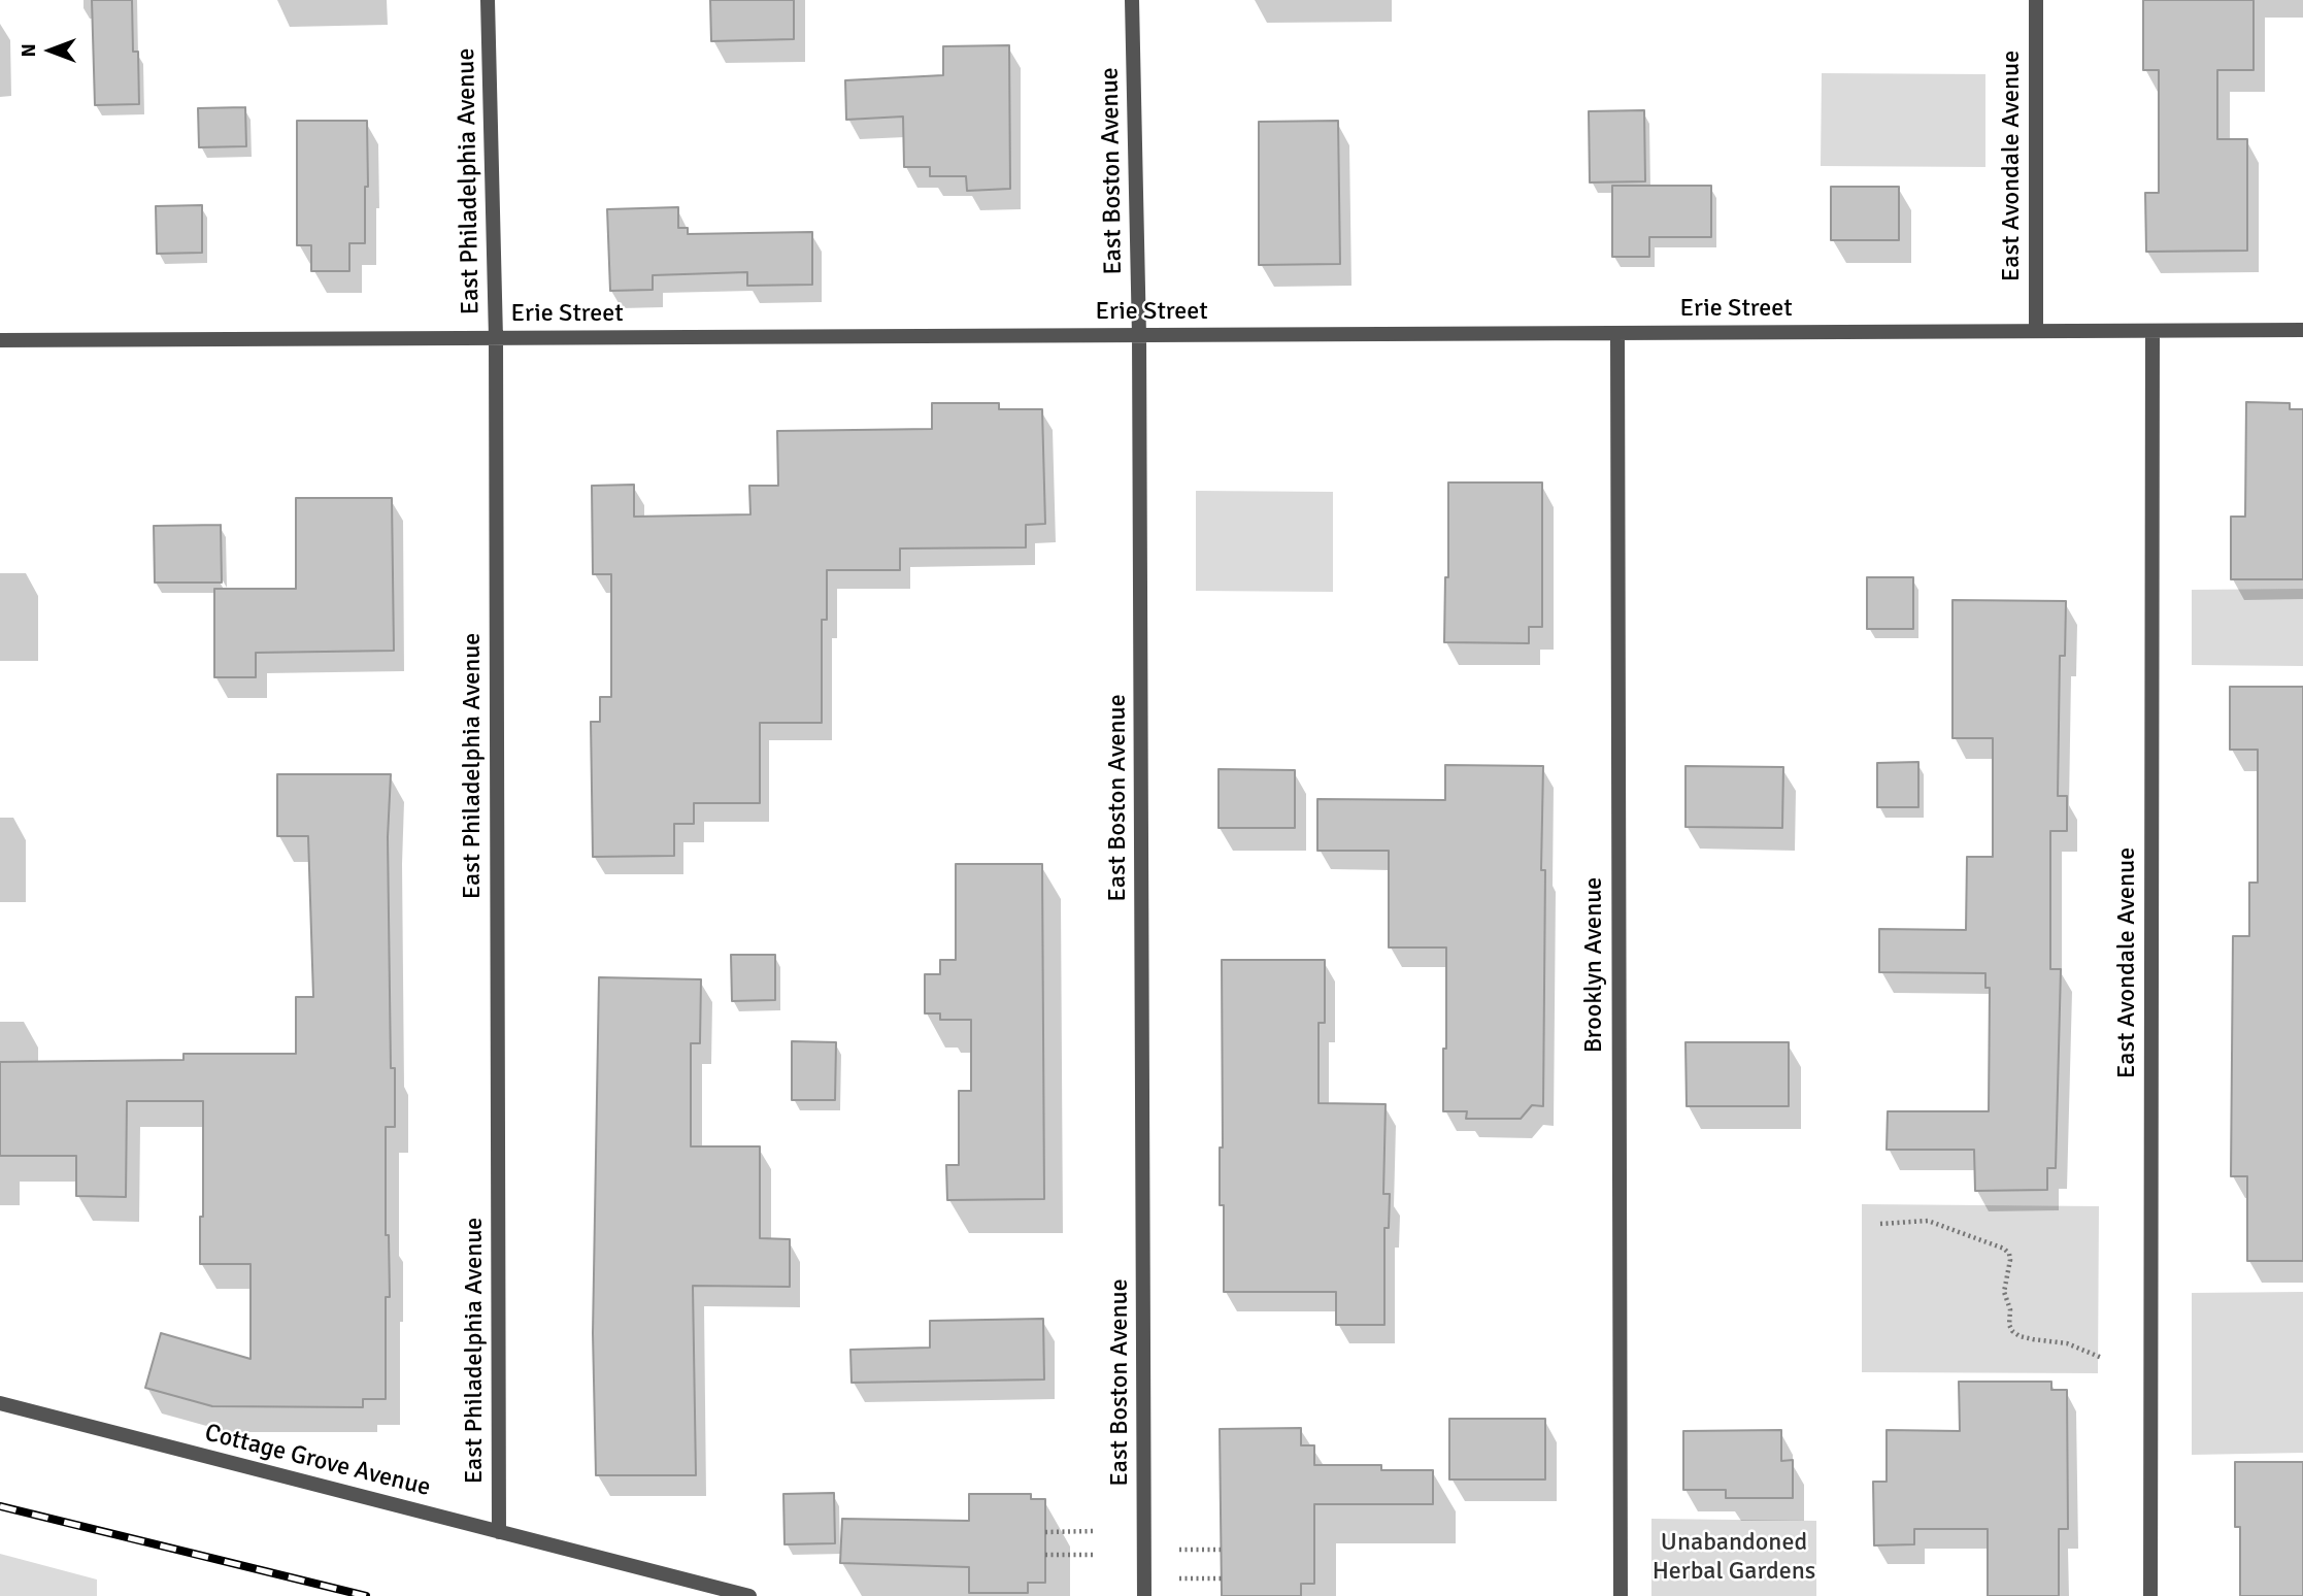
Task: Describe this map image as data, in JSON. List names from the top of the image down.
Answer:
{
  "streets": {
    "street": [
      "East Avondale Avenue",
      "East Boston Avenue",
      "East Philadelphia Avenue",
      "Erie Street",
      "Brooklyn Avenue",
      "Cottage Grove Avenue"
    ]
  },
  "crossings": [
    ["East Avondale Avenue", "Erie Street"],
    ["East Boston Avenue", "Erie Street"],
    ["East Philadelphia Avenue", "Erie Street"],
    ["East Philadelphia Avenue", "Cottage Grove Avenue"],
    ["Erie Street", "Brooklyn Avenue"]
  ],
  "parks": ["Unabandoned Herbal Gardens"],
  "north": "left"
}
